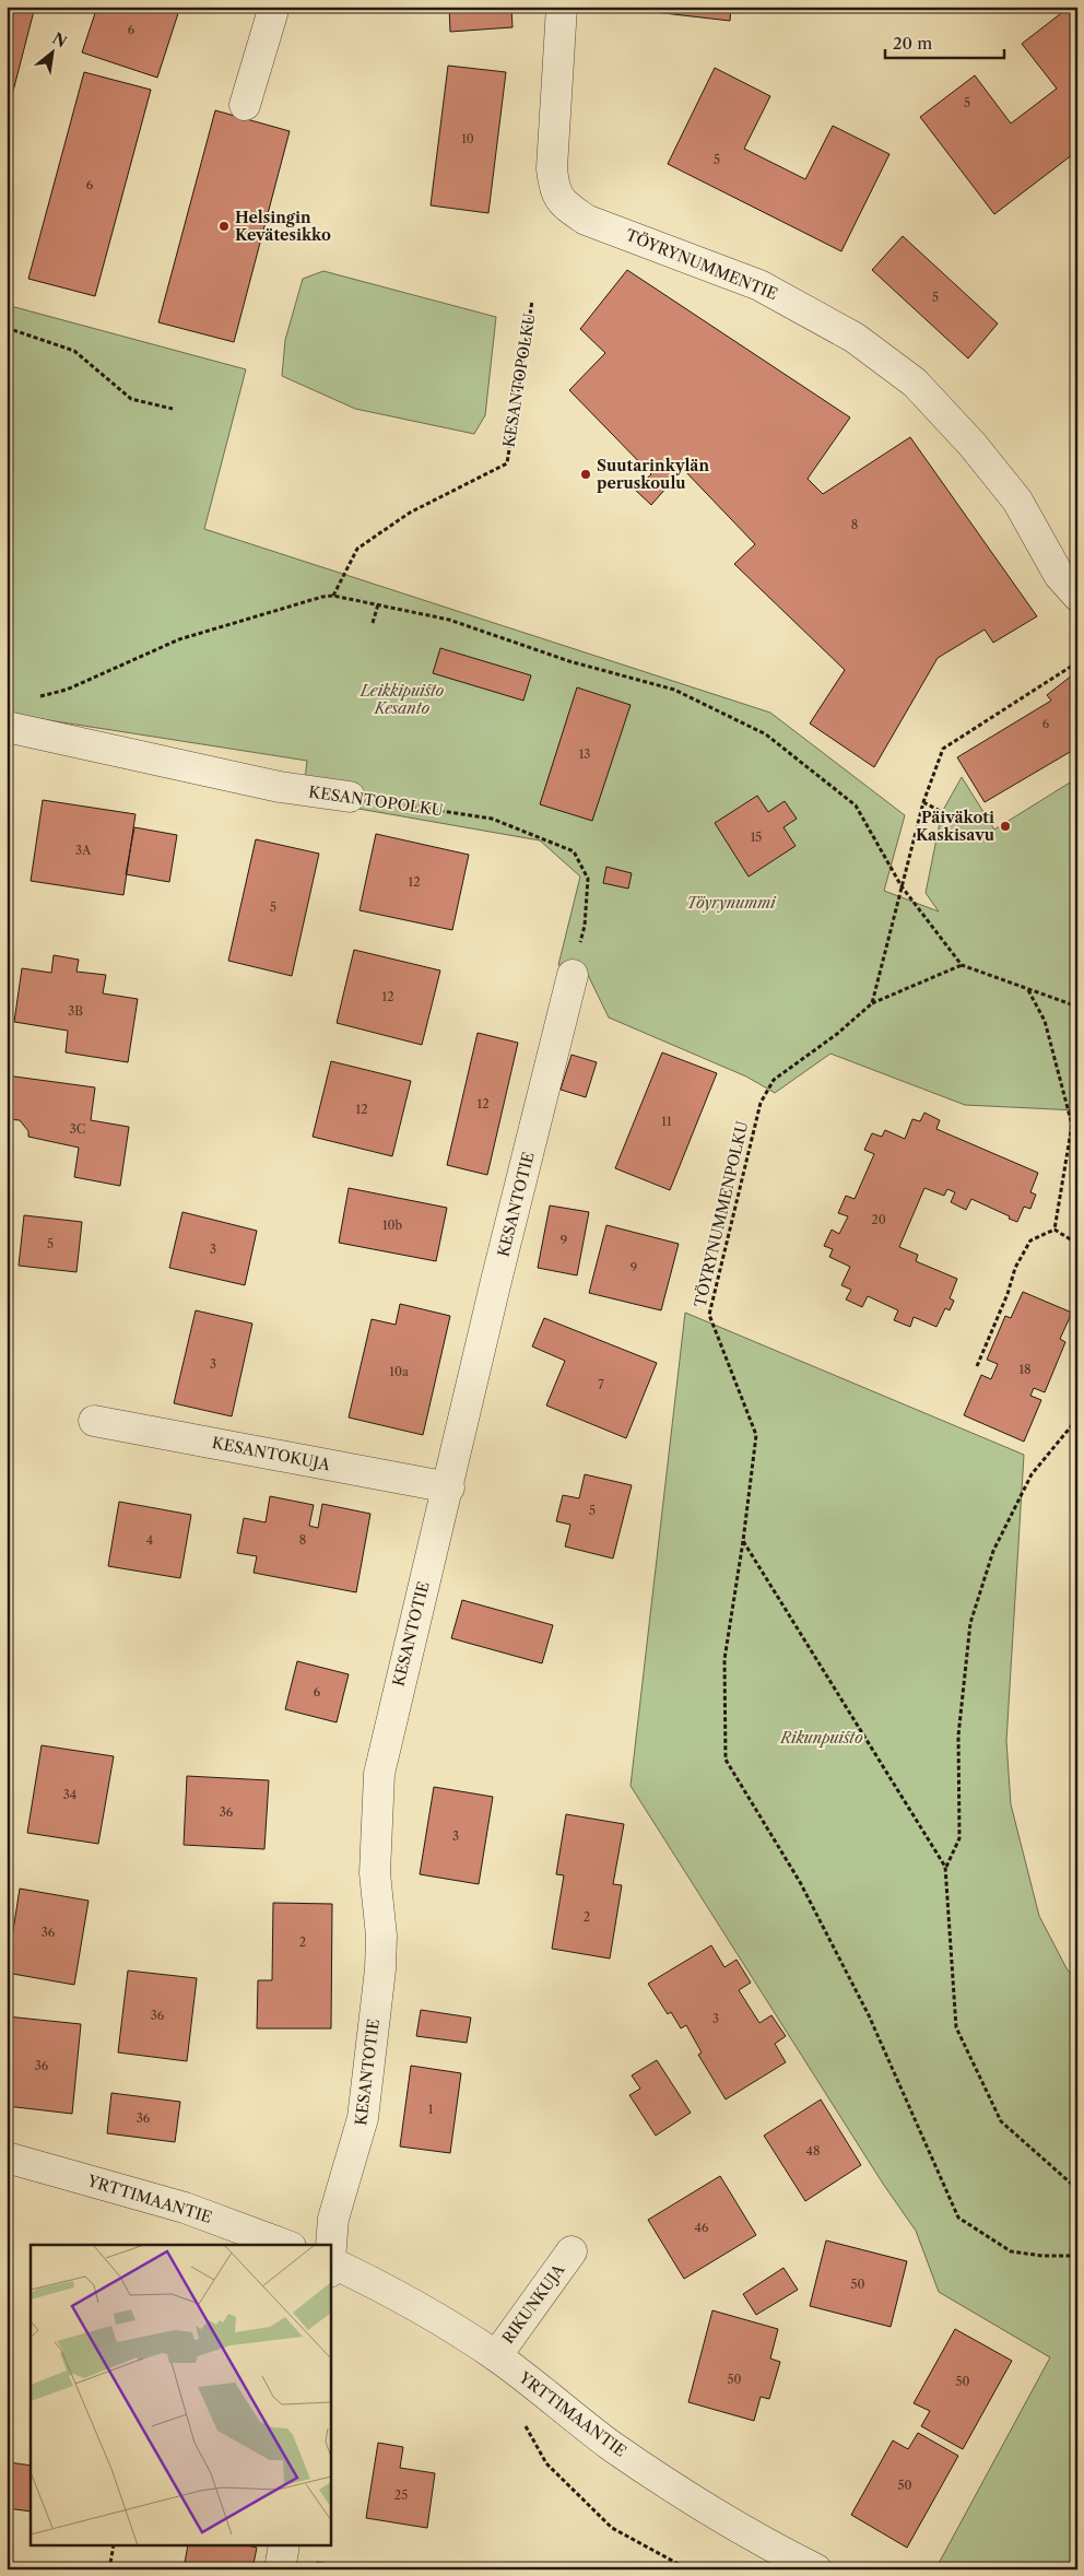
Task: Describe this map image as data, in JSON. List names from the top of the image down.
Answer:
{
  "streets": {
    "street": [
      "TÖYRYNUMMENTIE",
      "KESANTOPOLKU",
      "KESANTOTIE",
      "KESANTOKUJA",
      "YRTTIMAANTIE",
      "RIKUNKUJA"
    ],
    "path": ["TÖYRYNUMMENPOLKU"]
  },
  "crossings": [
    ["KESANTOPOLKU", "KESANTOTIE"],
    ["KESANTOTIE", "KESANTOKUJA"],
    ["KESANTOTIE", "YRTTIMAANTIE"],
    ["YRTTIMAANTIE", "RIKUNKUJA"]
  ],
  "parks": ["Leikkipuisto Kesanto", "Töyrynummi", "Rikunpuisto"],
  "places": ["Helsingin Kevätesikko", "Suutarinkylän peruskoulu", "Päiväkoti Kaskisavu"],
  "house_numbers": [
    "6",
    "5",
    "10",
    "5",
    "6",
    "5",
    "8",
    "6",
    "13",
    "15",
    "3A",
    "12",
    "5",
    "12",
    "3B",
    "12",
    "12",
    "11",
    "3C",
    "20",
    "10b",
    "9",
    "5",
    "3",
    "9",
    "3",
    "18",
    "10a",
    "7",
    "5",
    "4",
    "8",
    "6",
    "34",
    "36",
    "3",
    "2",
    "36",
    "2",
    "36",
    "3",
    "36",
    "1",
    "36",
    "48",
    "46",
    "50",
    "50",
    "50",
    "50",
    "25"
  ],
  "scale_bar": "20 m",
  "north": "top right"
}
